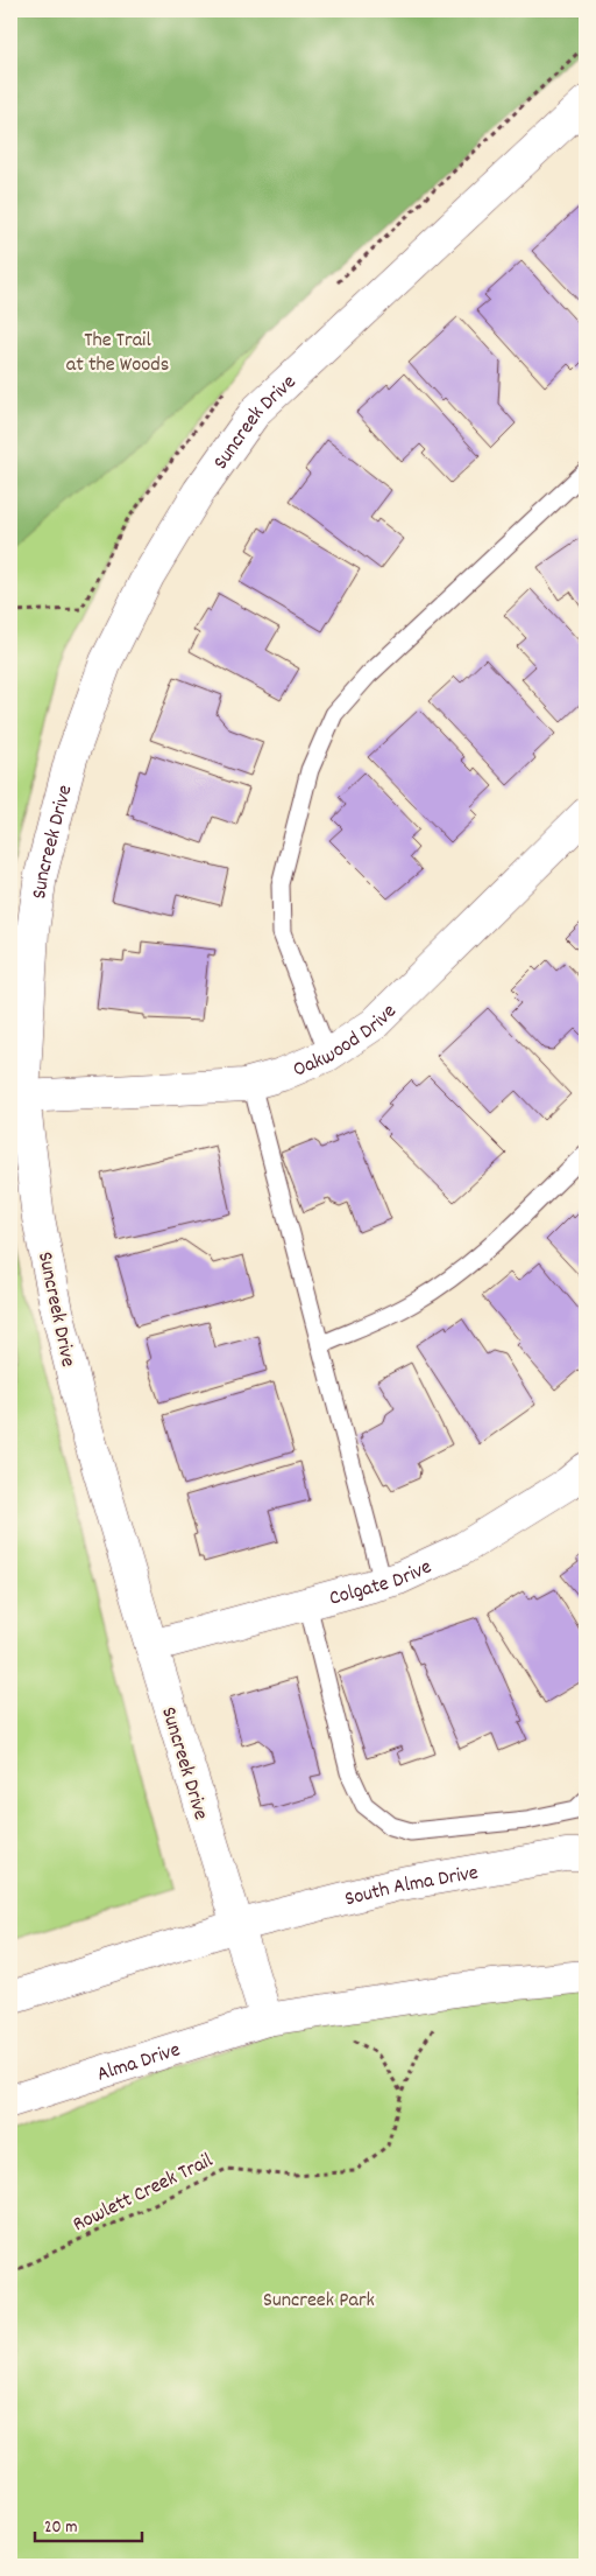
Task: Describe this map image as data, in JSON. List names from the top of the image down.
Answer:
{
  "streets": {
    "street": [
      "Suncreek Drive",
      "Oakwood Drive",
      "Colgate Drive",
      "South Alma Drive",
      "Alma Drive"
    ],
    "path": ["Rowlett Creek Trail"]
  },
  "crossings": [
    ["Suncreek Drive", "Oakwood Drive"],
    ["Suncreek Drive", "Colgate Drive"],
    ["Suncreek Drive", "South Alma Drive"],
    ["Suncreek Drive", "Alma Drive"]
  ],
  "parks": ["The Trail at the Woods", "Suncreek Park"],
  "scale_bar": "20 m"
}
